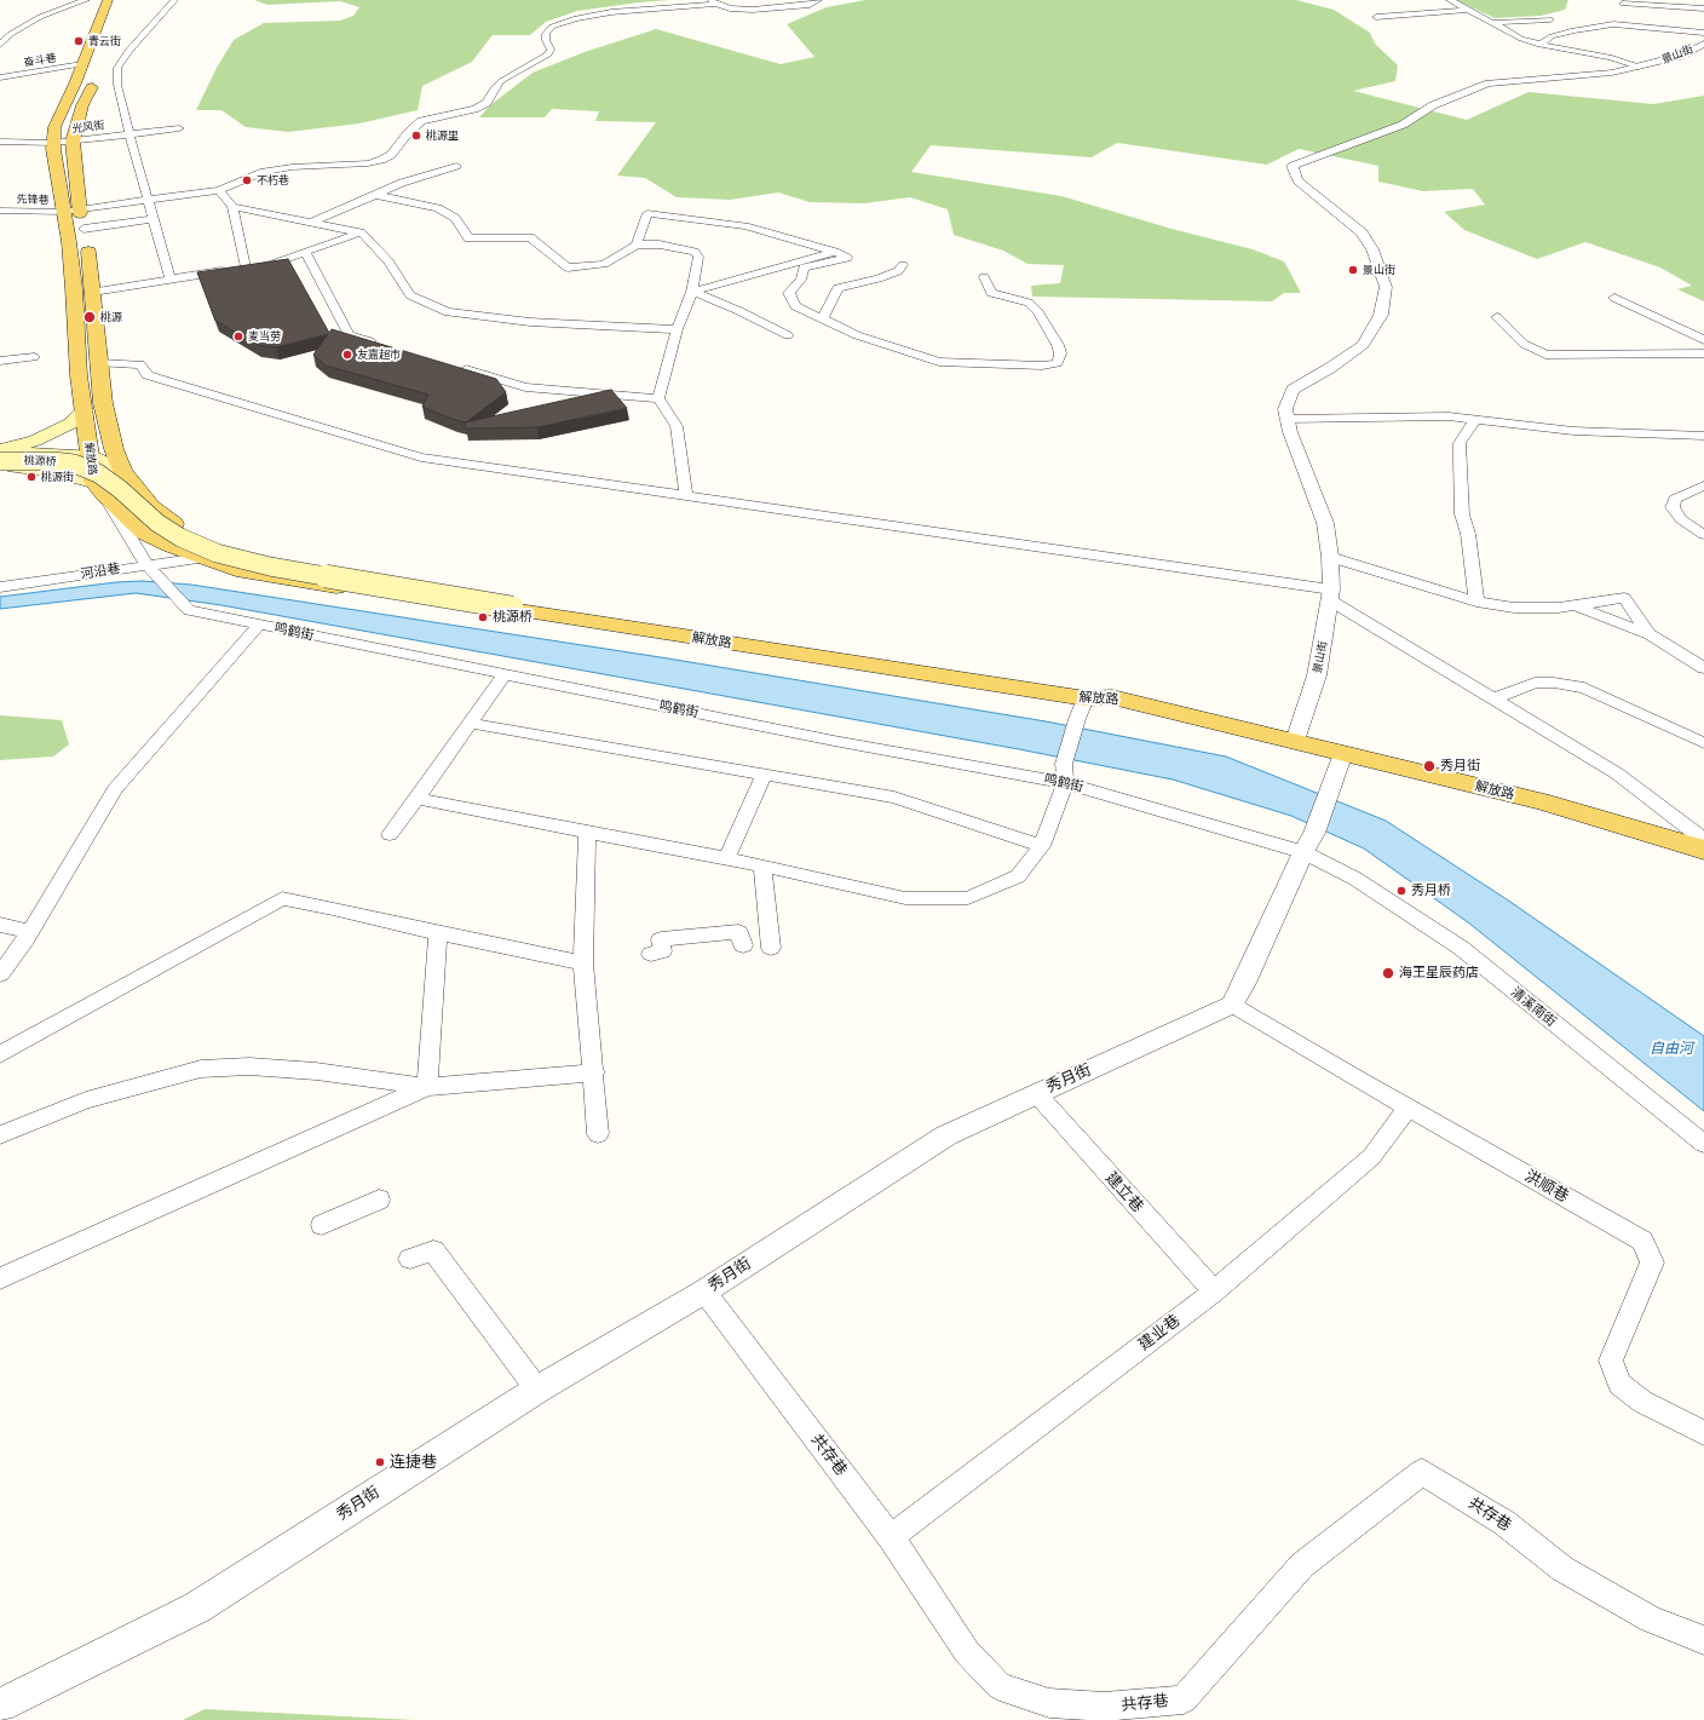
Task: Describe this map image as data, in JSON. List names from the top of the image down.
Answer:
{
  "streets": {
    "main road": ["解放路", "桃源桥"],
    "street": [
      "景山街",
      "奋斗巷",
      "光风街",
      "先锋巷",
      "河沿巷",
      "鸣鹤街",
      "清溪南街",
      "秀月街",
      "洪顺巷",
      "建立巷",
      "建业巷",
      "共存巷"
    ]
  },
  "crossings": [
    ["景山街", "解放路"],
    ["奋斗巷", "解放路"],
    ["光风街", "解放路"],
    ["先锋巷", "解放路"],
    ["解放路", "桃源桥"],
    ["解放路", "河沿巷"],
    ["解放路", "鸣鹤街"],
    ["河沿巷", "鸣鹤街"],
    ["鸣鹤街", "清溪南街"],
    ["秀月街", "洪顺巷"],
    ["秀月街", "建立巷"],
    ["秀月街", "共存巷"],
    ["洪顺巷", "建业巷"],
    ["建立巷", "建业巷"],
    ["建业巷", "共存巷"]
  ],
  "water": ["自由河"],
  "places": [
    "青云街",
    "桃源里",
    "不朽巷",
    "景山街",
    "桃源",
    "麦当劳",
    "友嘉超市",
    "桃源街",
    "桃源桥",
    "秀月街",
    "秀月桥",
    "海王星辰药店",
    "连捷巷"
  ]
}
